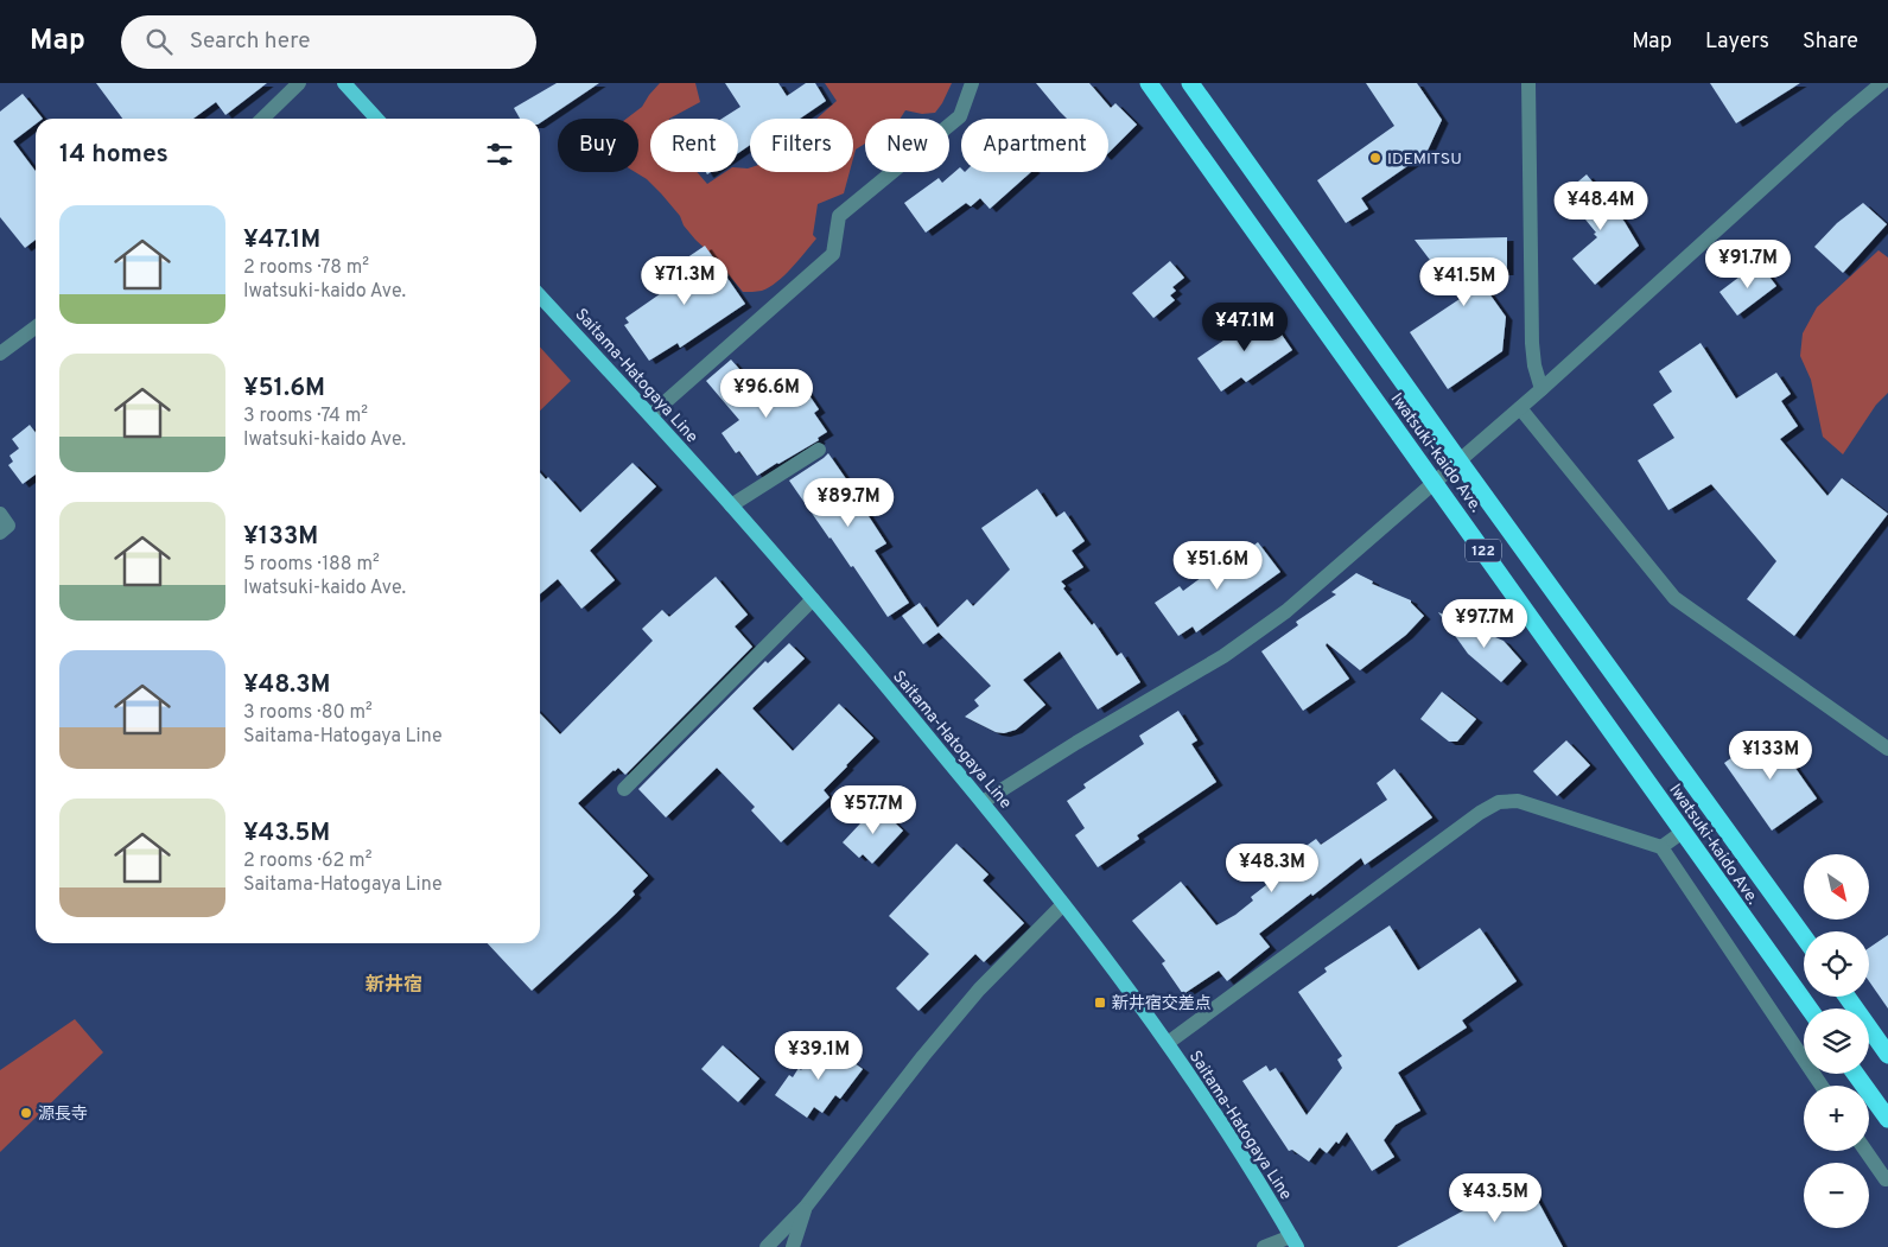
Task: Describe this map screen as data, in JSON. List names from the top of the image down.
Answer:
{
  "streets": {
    "highway": ["Iwatsuki-kaido Ave.", "122"],
    "main road": ["Saitama-Hatogaya Line"]
  },
  "districts": ["新井宿"],
  "places": {
    "other": ["IDEMITSU", "源長寺"],
    "transit": ["新井宿交差点"]
  },
  "north": "bottom right",
  "page": {
    "header": "Map",
    "search": "Search here",
    "nav": ["Map", "Layers", "Share"],
    "chip": [
      "Buy",
      "Rent",
      "Filters",
      "New",
      "Apartment"
    ],
    "heading": "14 homes",
    "price": [
      "¥48.4M",
      "¥91.7M",
      "¥71.3M",
      "¥41.5M",
      "¥47.1M",
      "¥96.6M",
      "¥89.7M",
      "¥51.6M",
      "¥97.7M",
      "¥133M",
      "¥57.7M",
      "¥48.3M",
      "¥39.1M",
      "¥43.5M"
    ],
    "list": [
      {
        "name": "¥47.1M",
        "note": "2 rooms · 78 m² · Iwatsuki-kaido Ave."
      },
      {
        "name": "¥51.6M",
        "note": "3 rooms · 74 m² · Iwatsuki-kaido Ave."
      },
      {
        "name": "¥133M",
        "note": "5 rooms · 188 m² · Iwatsuki-kaido Ave."
      },
      {
        "name": "¥48.3M",
        "note": "3 rooms · 80 m² · Saitama-Hatogaya Line"
      },
      {
        "name": "¥43.5M",
        "note": "2 rooms · 62 m² · Saitama-Hatogaya Line"
      }
    ],
    "map_buttons": ["+", "−"]
  }
}
